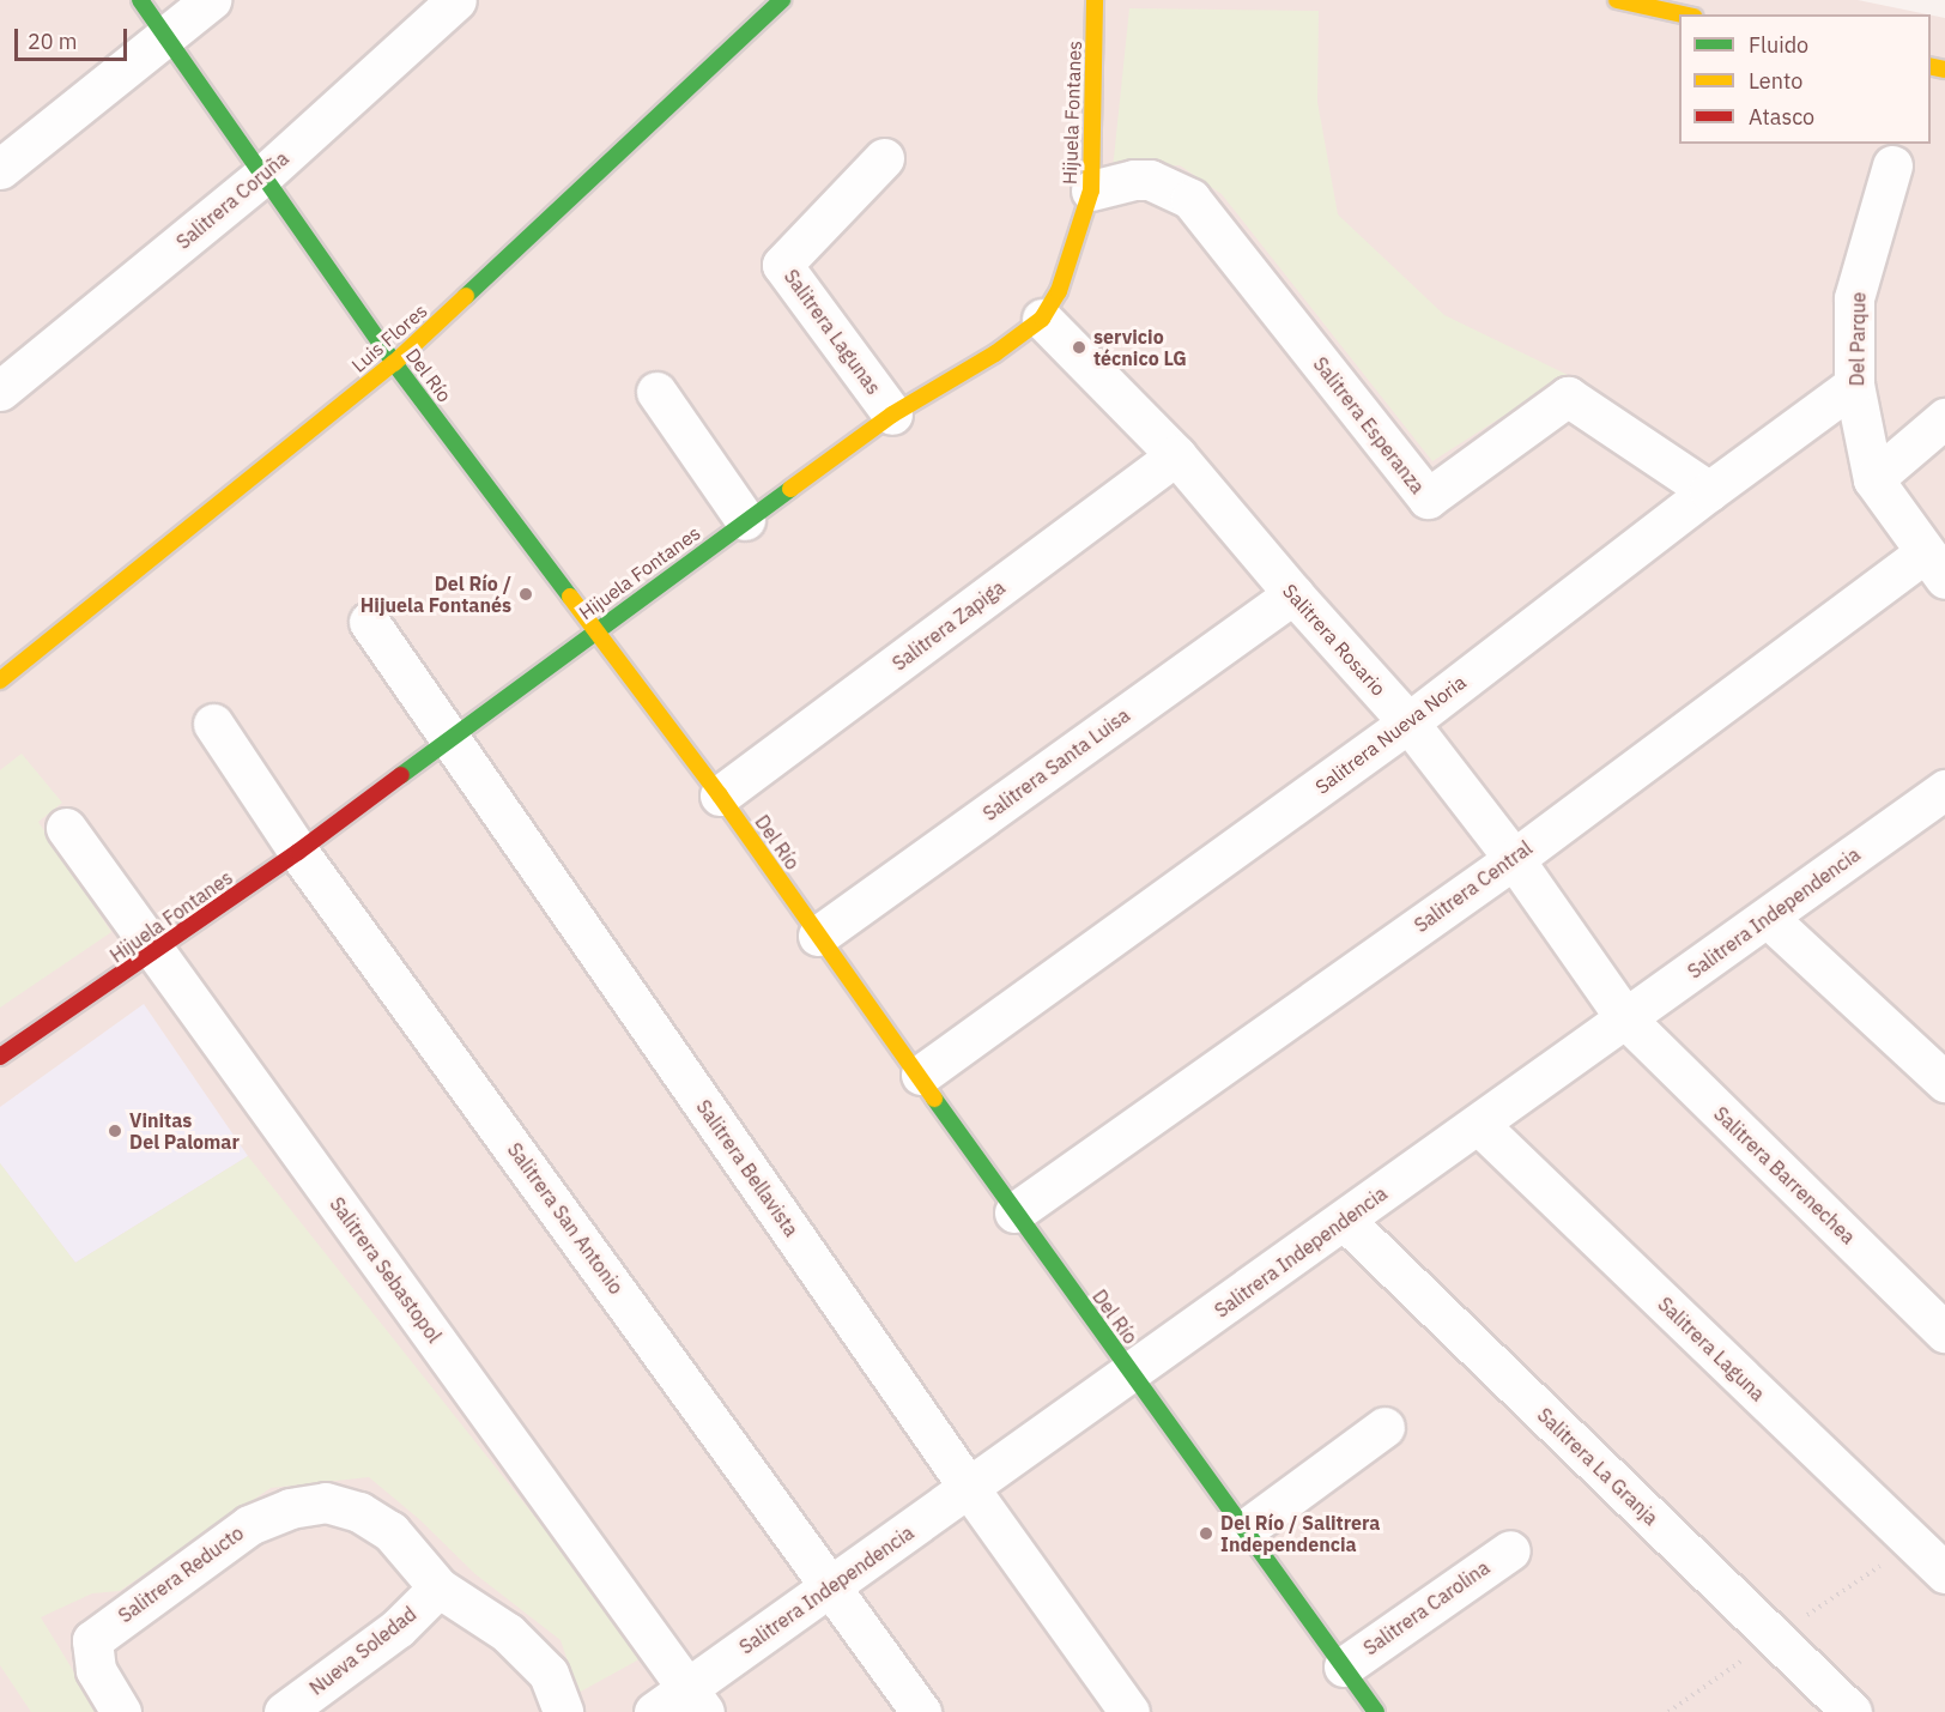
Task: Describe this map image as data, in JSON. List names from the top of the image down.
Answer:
{
  "streets": {
    "street": [
      "Hijuela Fontanes",
      "Salitrera Coruña",
      "Salitrera Lagunas",
      "Luis Flores",
      "Del Parque",
      "Del Río",
      "Salitrera Esperanza",
      "Salitrera Zapiga",
      "Salitrera Rosario",
      "Salitrera Nueva Noria",
      "Salitrera Santa Luisa",
      "Salitrera Central",
      "Salitrera Independencia",
      "Salitrera Bellavista",
      "Salitrera Barrenechea",
      "Salitrera San Antonio",
      "Salitrera Sebastopol",
      "Salitrera Laguna",
      "Salitrera La Granja",
      "Salitrera Reducto",
      "Salitrera Carolina",
      "Nueva Soledad"
    ]
  },
  "crossings": [
    ["Hijuela Fontanes", "Salitrera Lagunas"],
    ["Hijuela Fontanes", "Del Río"],
    ["Hijuela Fontanes", "Salitrera Esperanza"],
    ["Hijuela Fontanes", "Salitrera Rosario"],
    ["Hijuela Fontanes", "Salitrera Bellavista"],
    ["Hijuela Fontanes", "Salitrera San Antonio"],
    ["Hijuela Fontanes", "Salitrera Sebastopol"],
    ["Salitrera Coruña", "Del Río"],
    ["Luis Flores", "Del Río"],
    ["Del Parque", "Salitrera Nueva Noria"],
    ["Del Parque", "Salitrera Central"],
    ["Del Río", "Salitrera Zapiga"],
    ["Del Río", "Salitrera Nueva Noria"],
    ["Del Río", "Salitrera Santa Luisa"],
    ["Del Río", "Salitrera Central"],
    ["Del Río", "Salitrera Independencia"],
    ["Del Río", "Salitrera Carolina"],
    ["Salitrera Esperanza", "Salitrera Nueva Noria"],
    ["Salitrera Zapiga", "Salitrera Rosario"],
    ["Salitrera Rosario", "Salitrera Nueva Noria"],
    ["Salitrera Rosario", "Salitrera Santa Luisa"],
    ["Salitrera Rosario", "Salitrera Central"],
    ["Salitrera Rosario", "Salitrera Independencia"],
    ["Salitrera Rosario", "Salitrera Barrenechea"],
    ["Salitrera Independencia", "Salitrera Bellavista"],
    ["Salitrera Independencia", "Salitrera Barrenechea"],
    ["Salitrera Independencia", "Salitrera San Antonio"],
    ["Salitrera Independencia", "Salitrera Sebastopol"],
    ["Salitrera Independencia", "Salitrera Laguna"],
    ["Salitrera Independencia", "Salitrera La Granja"],
    ["Salitrera Reducto", "Nueva Soledad"]
  ],
  "places": [
    "servicio técnico LG",
    "Del Río / Hijuela Fontanés",
    "Vinitas Del Palomar",
    "Del Río / Salitrera Independencia"
  ],
  "legend": ["Fluido", "Lento", "Atasco"],
  "scale_bar": "20 m"
}
